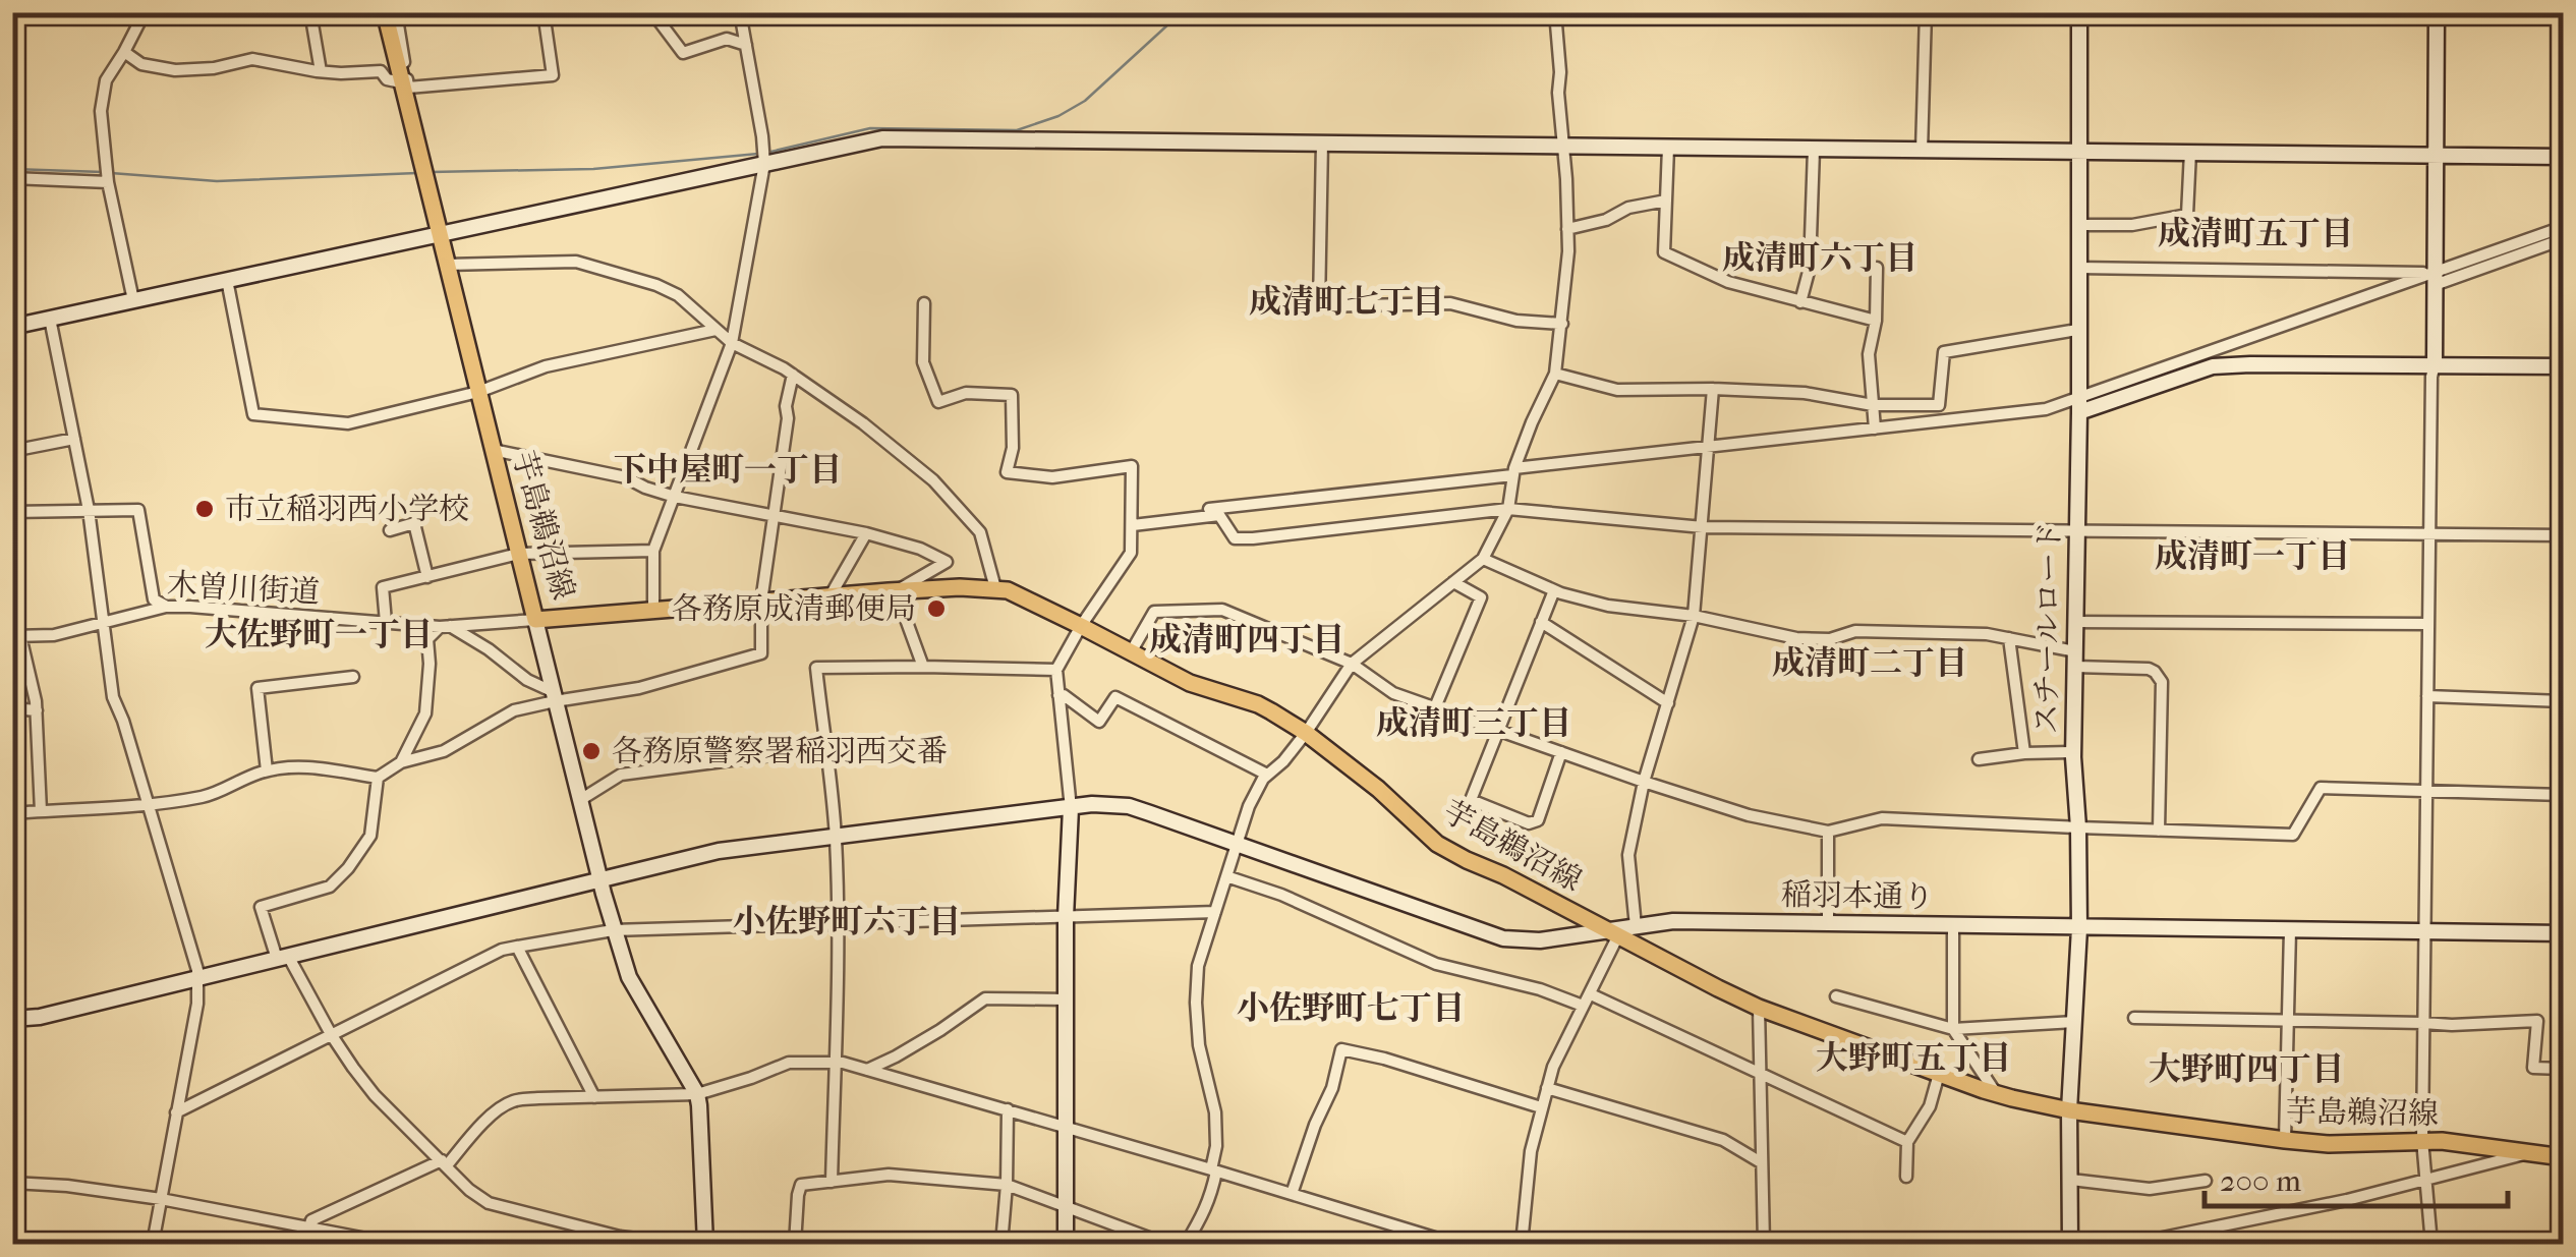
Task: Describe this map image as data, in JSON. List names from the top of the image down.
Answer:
{
  "streets": {
    "main road": ["芋島鵜沼線"],
    "street": ["木曽川街道", "スチールロード", "稲羽本通り"]
  },
  "crossings": [
    ["芋島鵜沼線", "木曽川街道"],
    ["芋島鵜沼線", "スチールロード"],
    ["芋島鵜沼線", "稲羽本通り"],
    ["スチールロード", "稲羽本通り"]
  ],
  "districts": [
    "成清町五丁目",
    "成清町六丁目",
    "成清町七丁目",
    "下中屋町一丁目",
    "成清町一丁目",
    "大佐野町一丁目",
    "成清町四丁目",
    "成清町二丁目",
    "成清町三丁目",
    "小佐野町六丁目",
    "小佐野町七丁目",
    "大野町五丁目",
    "大野町四丁目"
  ],
  "places": ["市立稲羽西小学校", "各務原成清郵便局", "各務原警察署稲羽西交番"],
  "scale_bar": "200 m"
}
